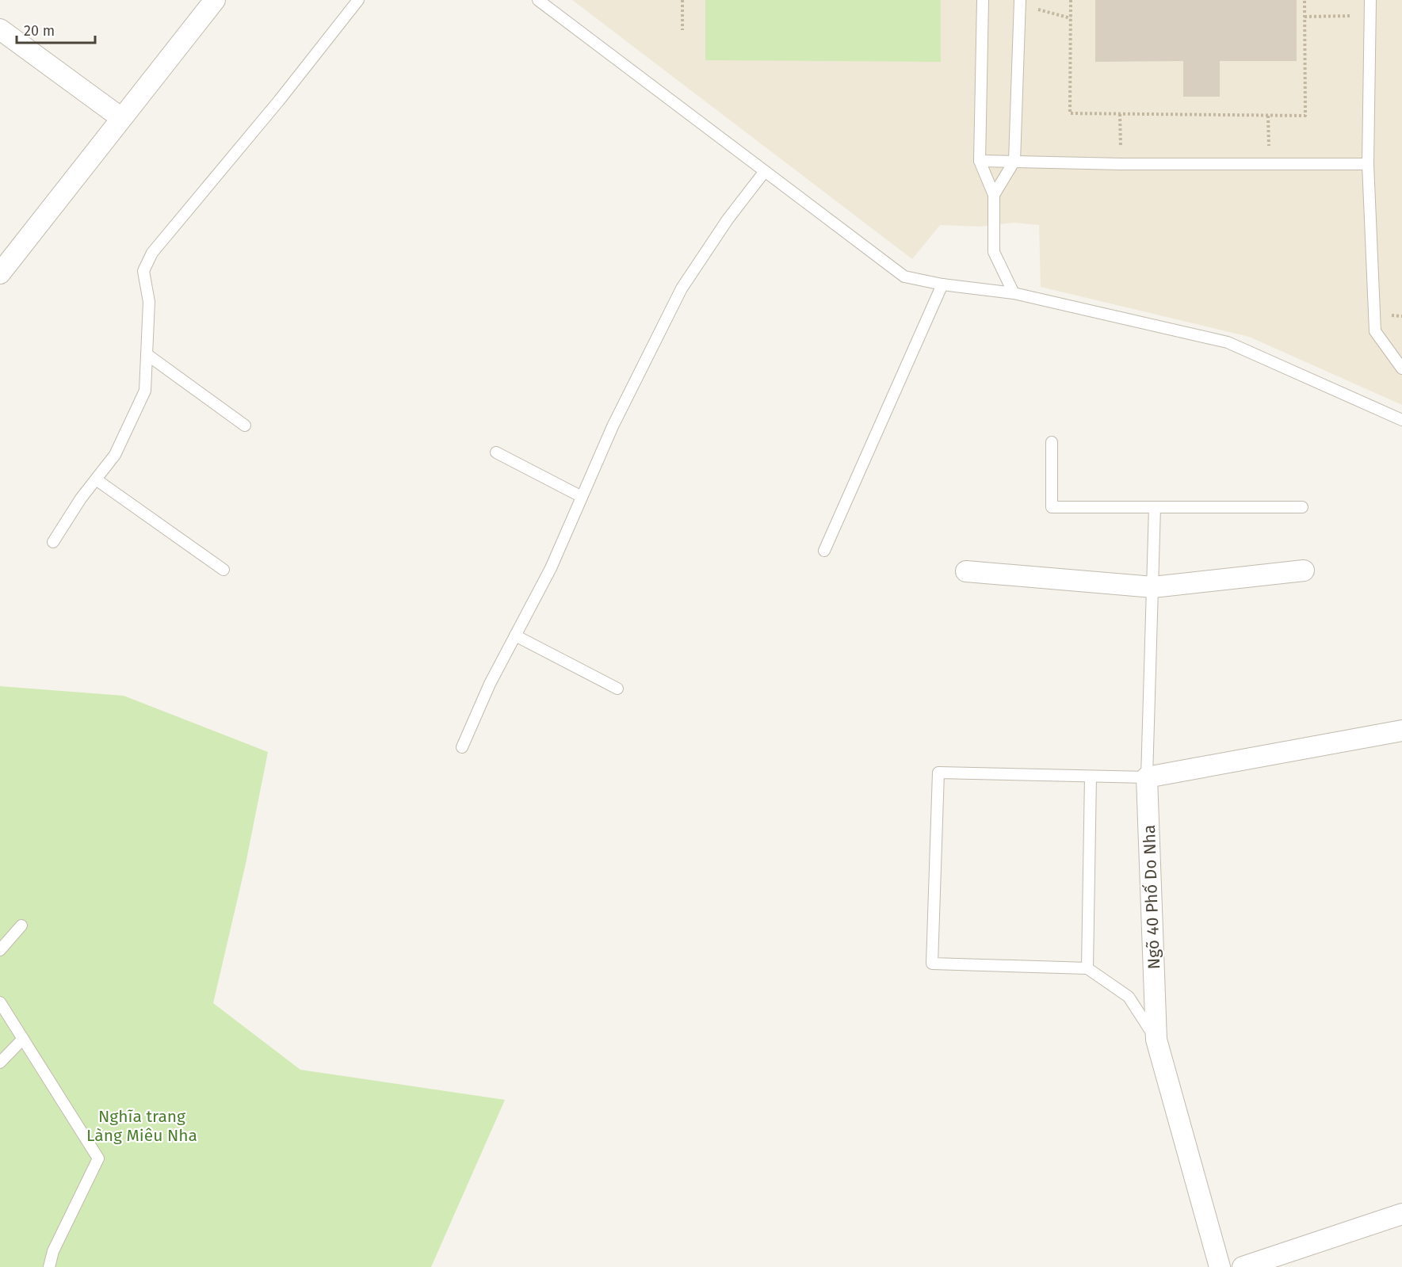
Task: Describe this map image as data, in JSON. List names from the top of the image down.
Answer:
{
  "streets": {
    "street": ["Ngõ 40 Phố Do Nha"]
  },
  "parks": ["Nghĩa trang Làng Miêu Nha"],
  "scale_bar": "20 m"
}
